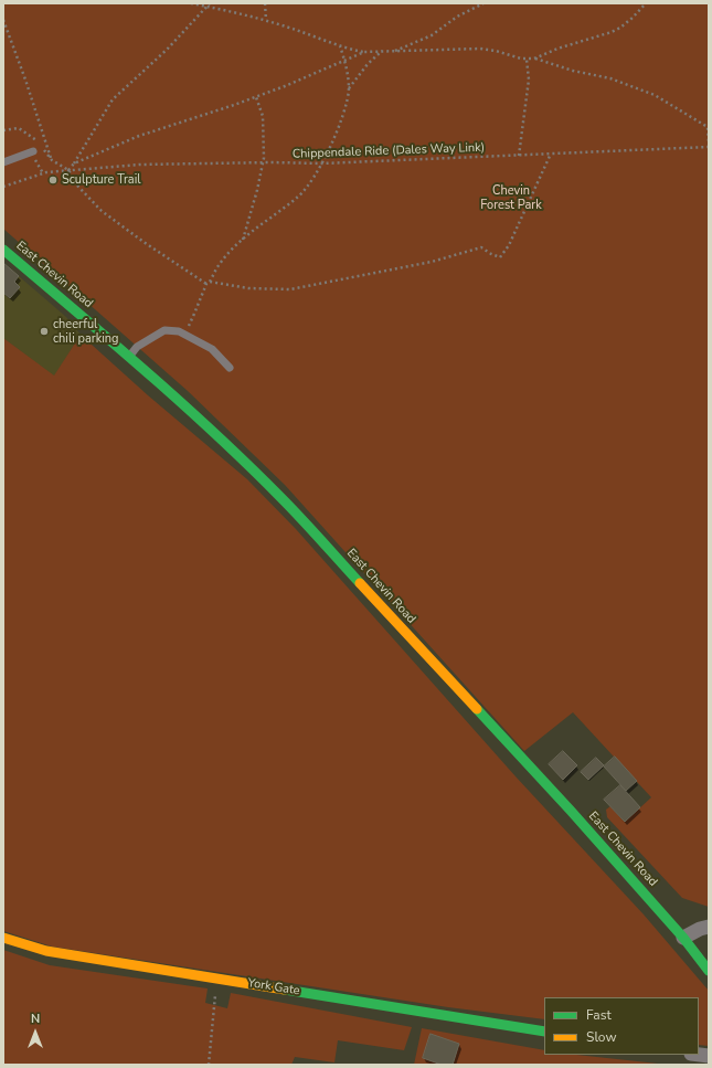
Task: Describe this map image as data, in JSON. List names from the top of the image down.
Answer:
{
  "streets": {
    "street": ["East Chevin Road", "York Gate"],
    "path": ["Chippendale Ride (Dales Way Link)"]
  },
  "parks": ["Chevin Forest Park"],
  "places": ["Sculpture Trail", "cheerful chili parking"],
  "legend": ["Fast", "Slow"],
  "north": "top"
}
